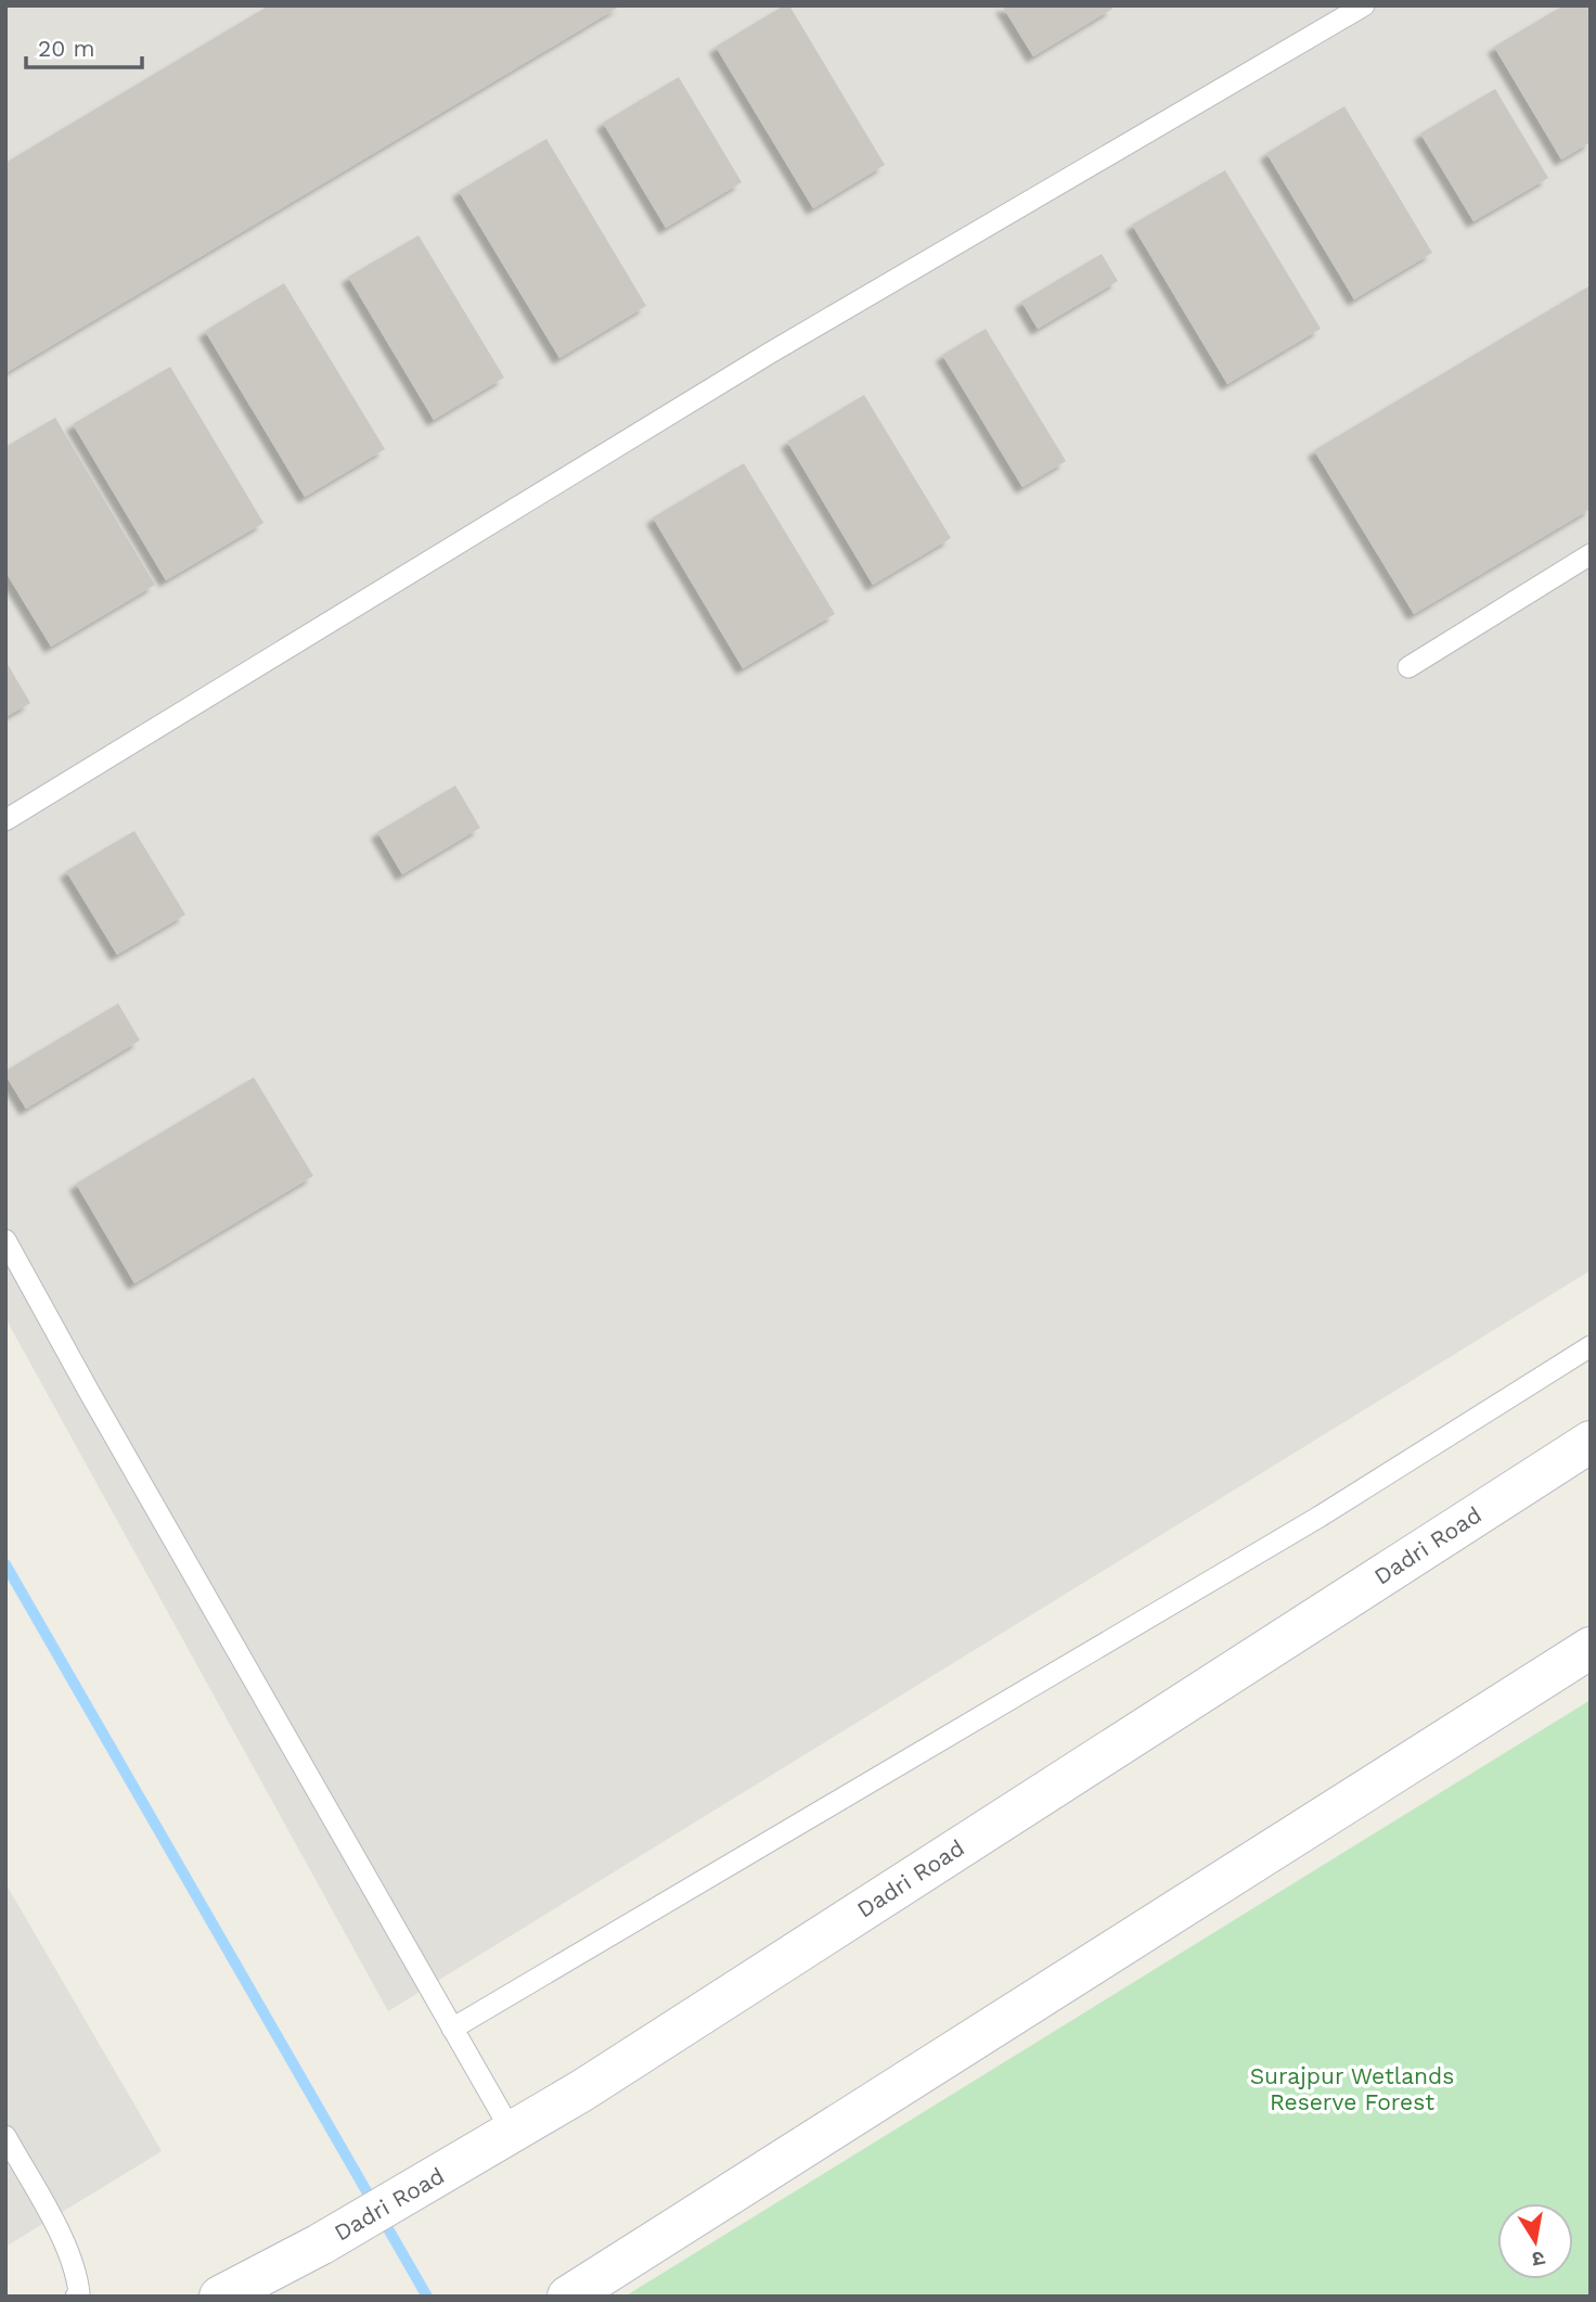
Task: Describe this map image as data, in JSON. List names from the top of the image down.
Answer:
{
  "streets": {
    "main road": ["Dadri Road"]
  },
  "parks": ["Surajpur Wetlands Reserve Forest"],
  "scale_bar": "20 m",
  "north": "bottom"
}
